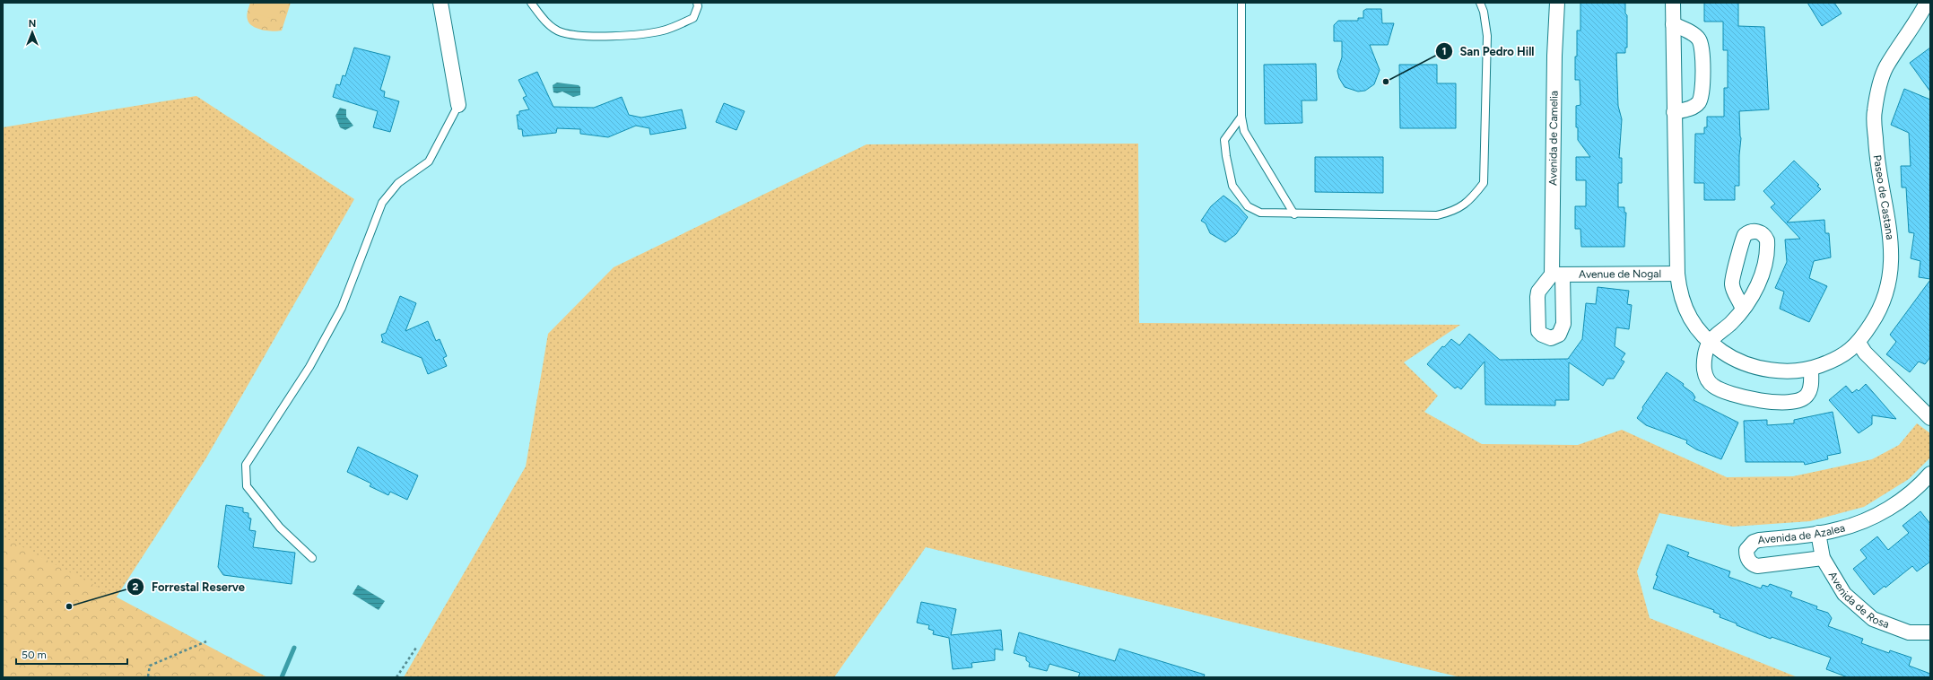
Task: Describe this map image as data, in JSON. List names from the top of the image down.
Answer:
{
  "streets": {
    "street": [
      "Avenida de Camelia",
      "Paseo de Castana",
      "Avenue de Nogal",
      "Avenida de Azalea",
      "Avenida de Rosa"
    ]
  },
  "crossings": [
    ["Avenida de Camelia", "Avenue de Nogal"],
    ["Paseo de Castana", "Avenue de Nogal"],
    ["Avenida de Azalea", "Avenida de Rosa"]
  ],
  "places": ["San Pedro Hill", "Forrestal Reserve"],
  "scale_bar": "50 m",
  "north": "top"
}
